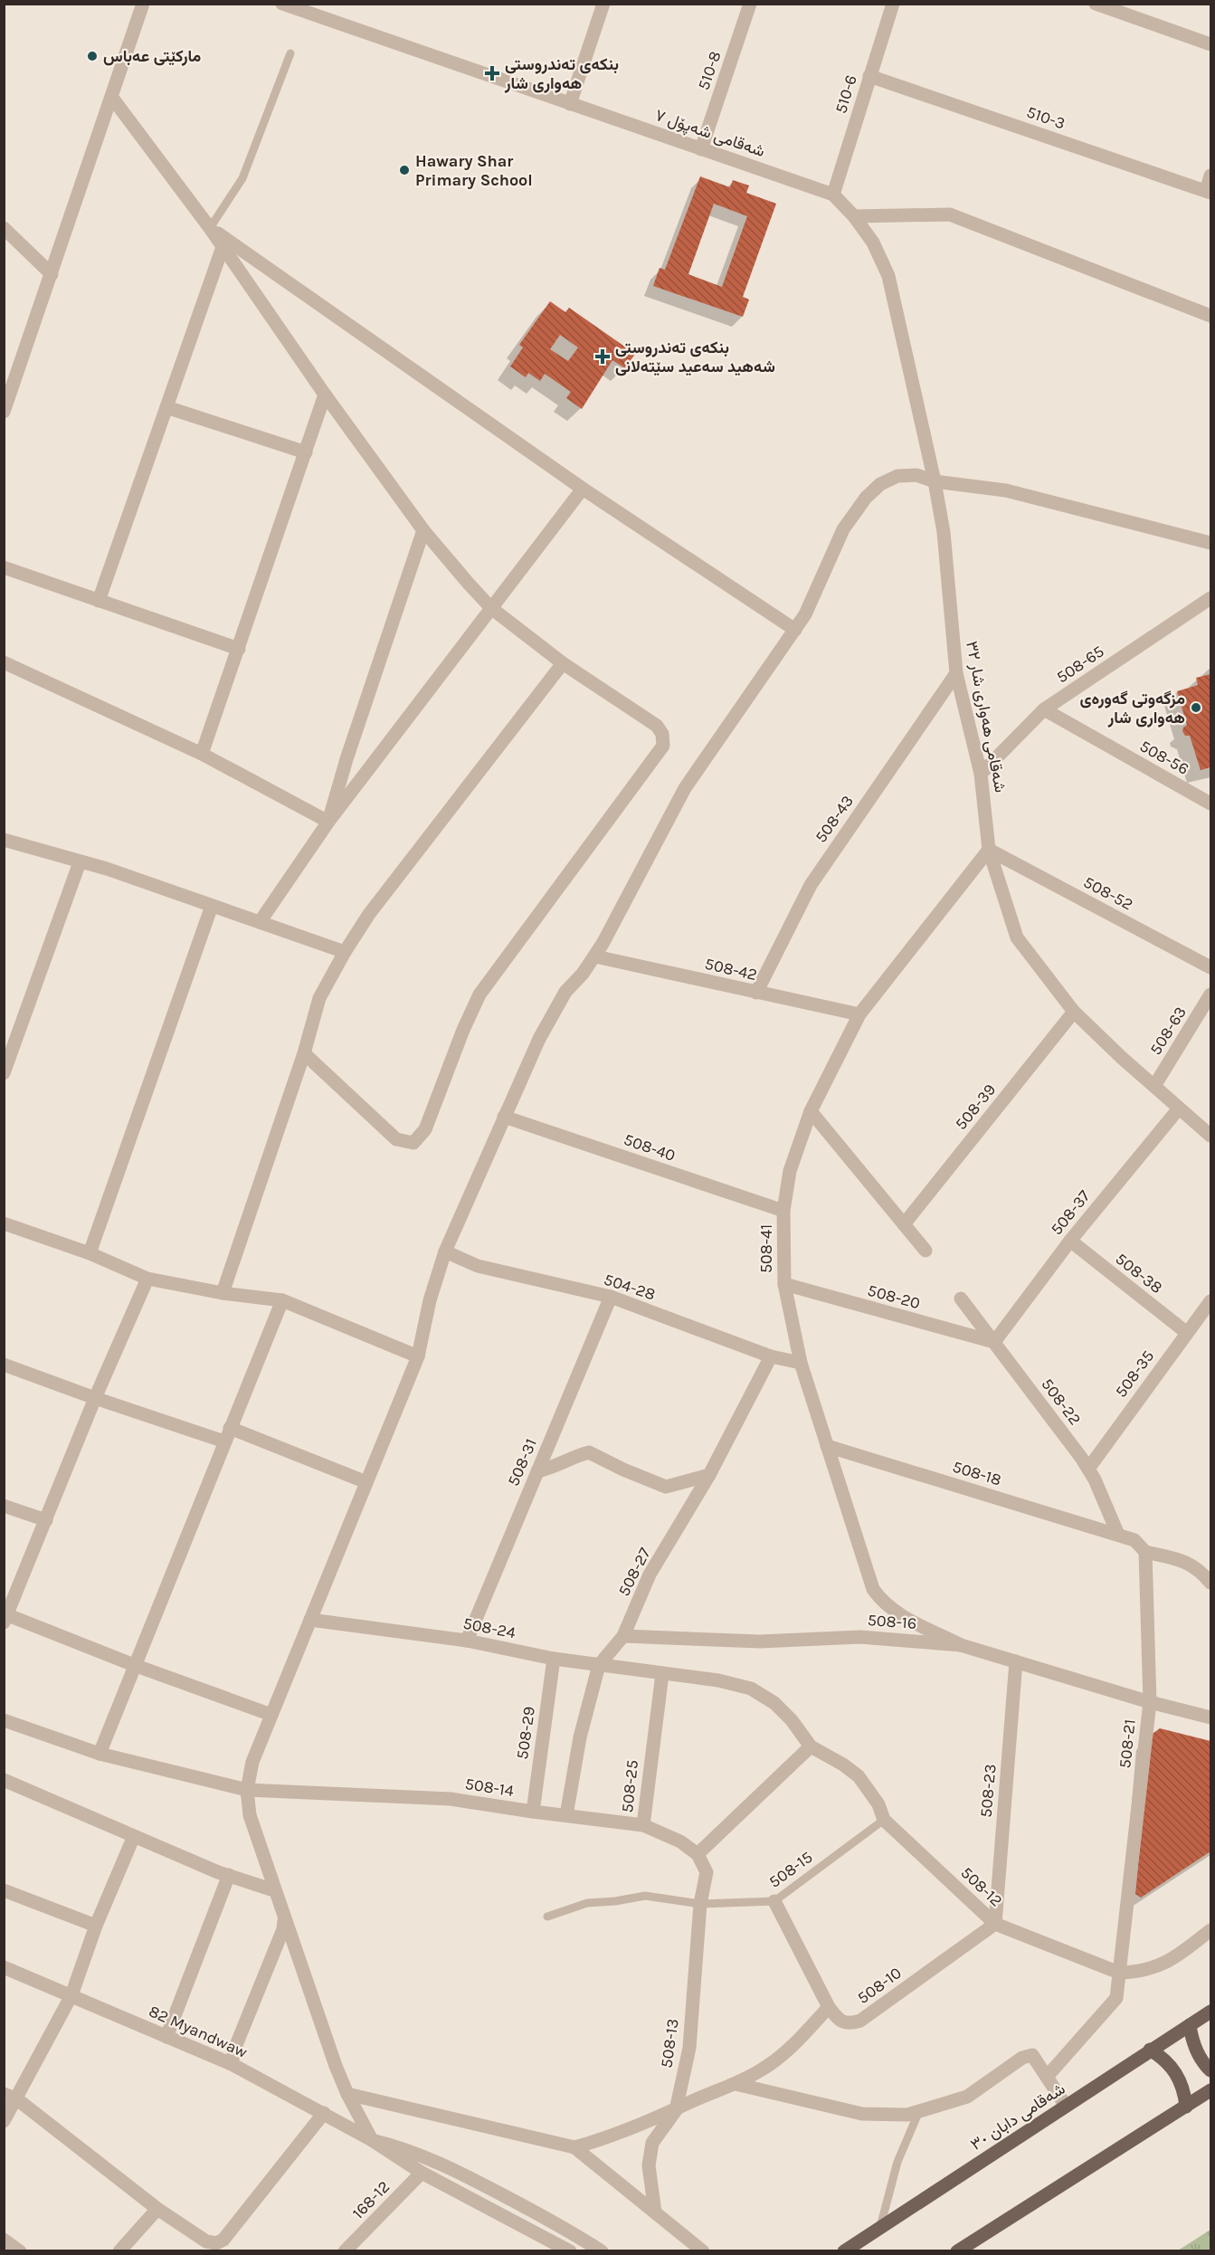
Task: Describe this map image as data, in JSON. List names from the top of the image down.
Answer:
{
  "streets": {
    "main road": ["شەقامی دابان ٣٠"],
    "street": [
      "510-8",
      "510-6",
      "510-3",
      "شەقامی شەپۆل ٧",
      "508-65",
      "شەقامی هەواری شار ٣٢",
      "508-56",
      "508-43",
      "508-52",
      "508-42",
      "508-63",
      "508-39",
      "508-40",
      "508-37",
      "508-41",
      "508-38",
      "504-28",
      "508-20",
      "508-35",
      "508-22",
      "508-31",
      "508-18",
      "508-27",
      "508-16",
      "508-24",
      "508-29",
      "508-21",
      "508-25",
      "508-14",
      "508-23",
      "508-12",
      "508-10",
      "82 Myandwaw",
      "508-13",
      "168-12"
    ],
    "lane": ["508-15"]
  },
  "crossings": [
    ["510-8", "شەقامی شەپۆل ٧"],
    ["510-6", "510-3"],
    ["510-6", "شەقامی شەپۆل ٧"],
    ["شەقامی شەپۆل ٧", "شەقامی هەواری شار ٣٢"],
    ["508-65", "شەقامی هەواری شار ٣٢"],
    ["508-65", "508-56"],
    ["شەقامی هەواری شار ٣٢", "508-43"],
    ["شەقامی هەواری شار ٣٢", "508-52"],
    ["شەقامی هەواری شار ٣٢", "508-63"],
    ["شەقامی هەواری شار ٣٢", "508-39"],
    ["شەقامی هەواری شار ٣٢", "508-37"],
    ["شەقامی هەواری شار ٣٢", "508-41"],
    ["508-43", "508-42"],
    ["508-52", "508-41"],
    ["508-42", "508-41"],
    ["508-40", "508-41"],
    ["508-37", "508-38"],
    ["508-37", "508-20"],
    ["508-37", "508-22"],
    ["508-41", "504-28"],
    ["508-41", "508-20"],
    ["508-41", "508-18"],
    ["508-41", "508-16"],
    ["508-38", "508-35"],
    ["504-28", "508-31"],
    ["504-28", "508-27"],
    ["508-20", "508-22"],
    ["508-35", "508-22"],
    ["508-22", "508-18"],
    ["508-31", "508-24"],
    ["508-27", "508-16"],
    ["508-27", "508-24"],
    ["508-27", "508-14"],
    ["508-16", "508-21"],
    ["508-16", "508-23"],
    ["508-24", "508-29"],
    ["508-24", "508-25"],
    ["508-24", "508-12"],
    ["508-29", "508-14"],
    ["508-21", "508-12"],
    ["508-25", "508-14"],
    ["508-14", "508-13"],
    ["508-23", "508-12"],
    ["508-23", "508-10"],
    ["508-15", "508-12"],
    ["508-15", "508-10"],
    ["508-15", "508-13"],
    ["508-12", "508-10"]
  ],
  "places": {
    "other": ["مارکێتی عەباس", "Hawary Shar Primary School", "مزگەوتی گەورەی هەواری شار"],
    "health": ["بنکەی تەندروستی هەواری شار", "بنکەی تەندروستی شەهید سەعید سێتەلانی"]
  }
}
